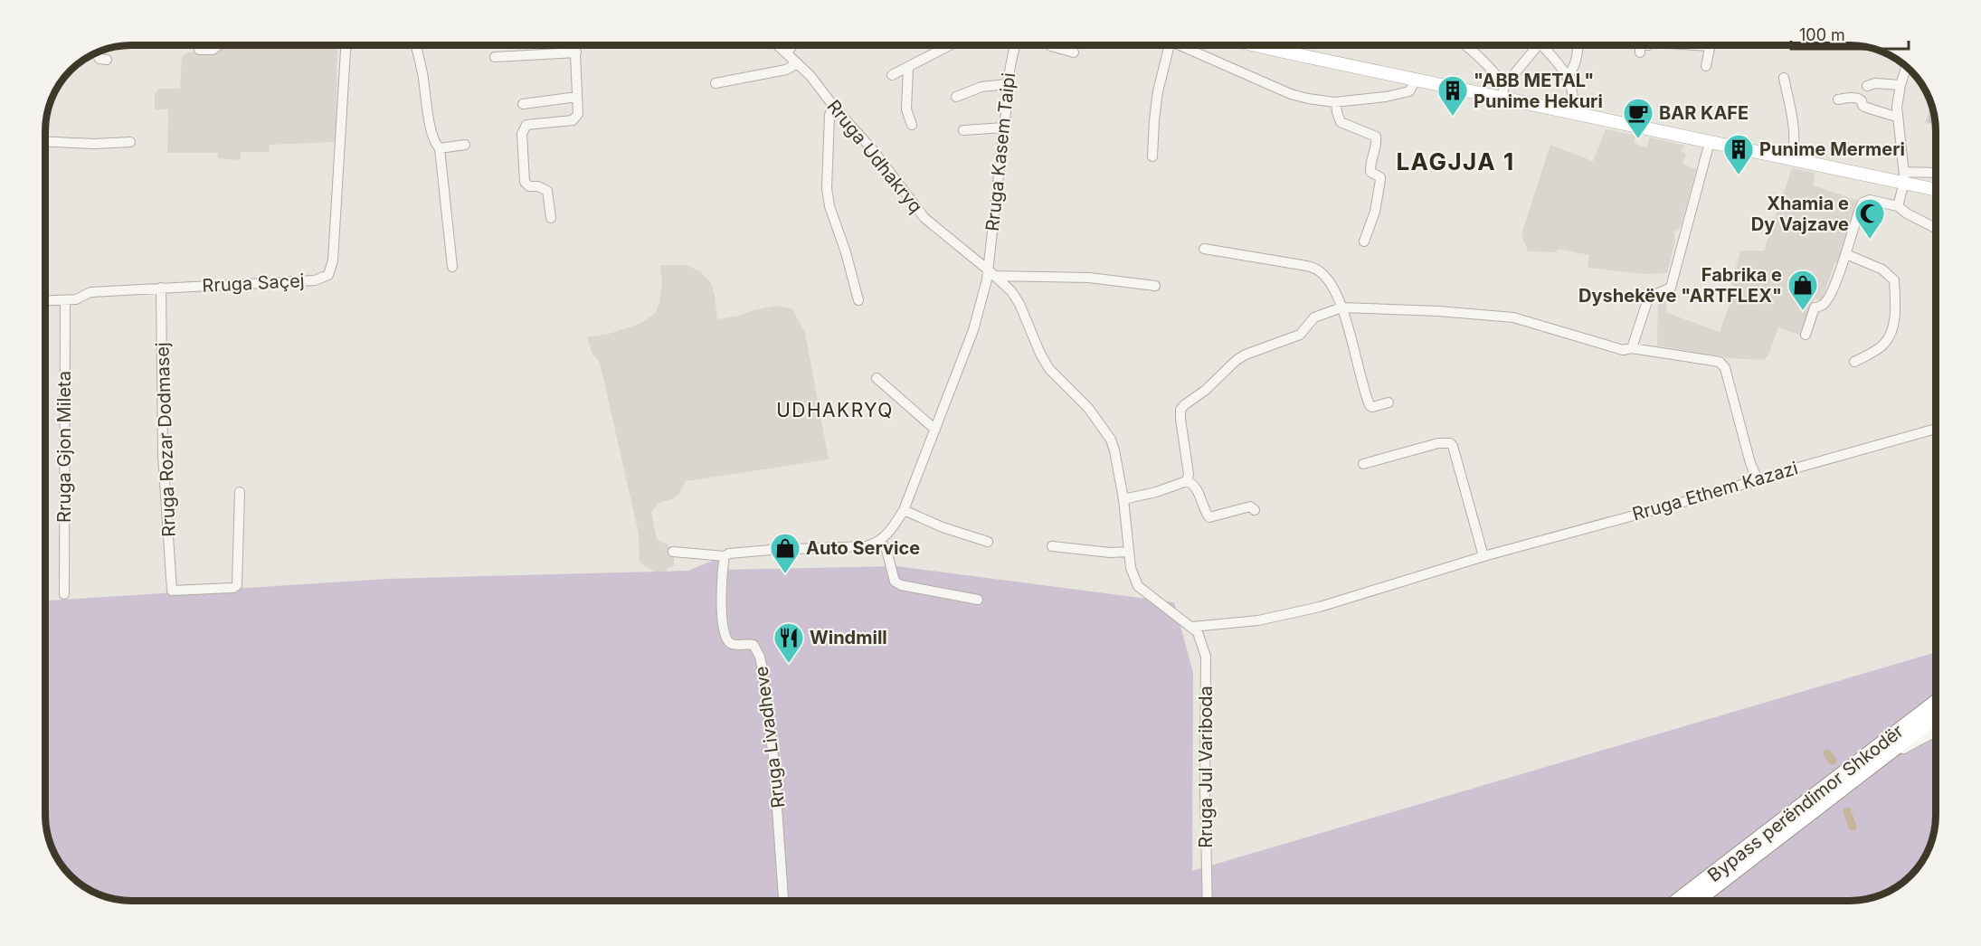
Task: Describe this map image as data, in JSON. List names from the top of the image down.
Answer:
{
  "streets": {
    "highway": ["Bypass perëndimor Shkodër"],
    "street": [
      "Rruga Kasem Taipi",
      "Rruga Udhakryq",
      "Rruga Saçej",
      "Rruga Rozar Dodmasej",
      "Rruga Gjon Mileta",
      "Rruga Ethem Kazazi",
      "Rruga Livadheve",
      "Rruga Jul Variboda"
    ]
  },
  "crossings": [
    ["Rruga Kasem Taipi", "Rruga Udhakryq"],
    ["Rruga Udhakryq", "Rruga Ethem Kazazi"],
    ["Rruga Udhakryq", "Rruga Jul Variboda"],
    ["Rruga Saçej", "Rruga Rozar Dodmasej"],
    ["Rruga Saçej", "Rruga Gjon Mileta"],
    ["Rruga Ethem Kazazi", "Rruga Jul Variboda"]
  ],
  "districts": ["LAGJJA 1", "UDHAKRYQ"],
  "places": {
    "building": ["\"ABB METAL\" Punime Hekuri", "Punime Mermeri"],
    "cafe": ["BAR KAFE"],
    "mosque": ["Xhamia e Dy Vajzave"],
    "shop": ["Fabrika e Dyshekëve \"ARTFLEX\"", "Auto Service"],
    "restaurant": ["Windmill"]
  },
  "scale_bar": "100 m"
}
